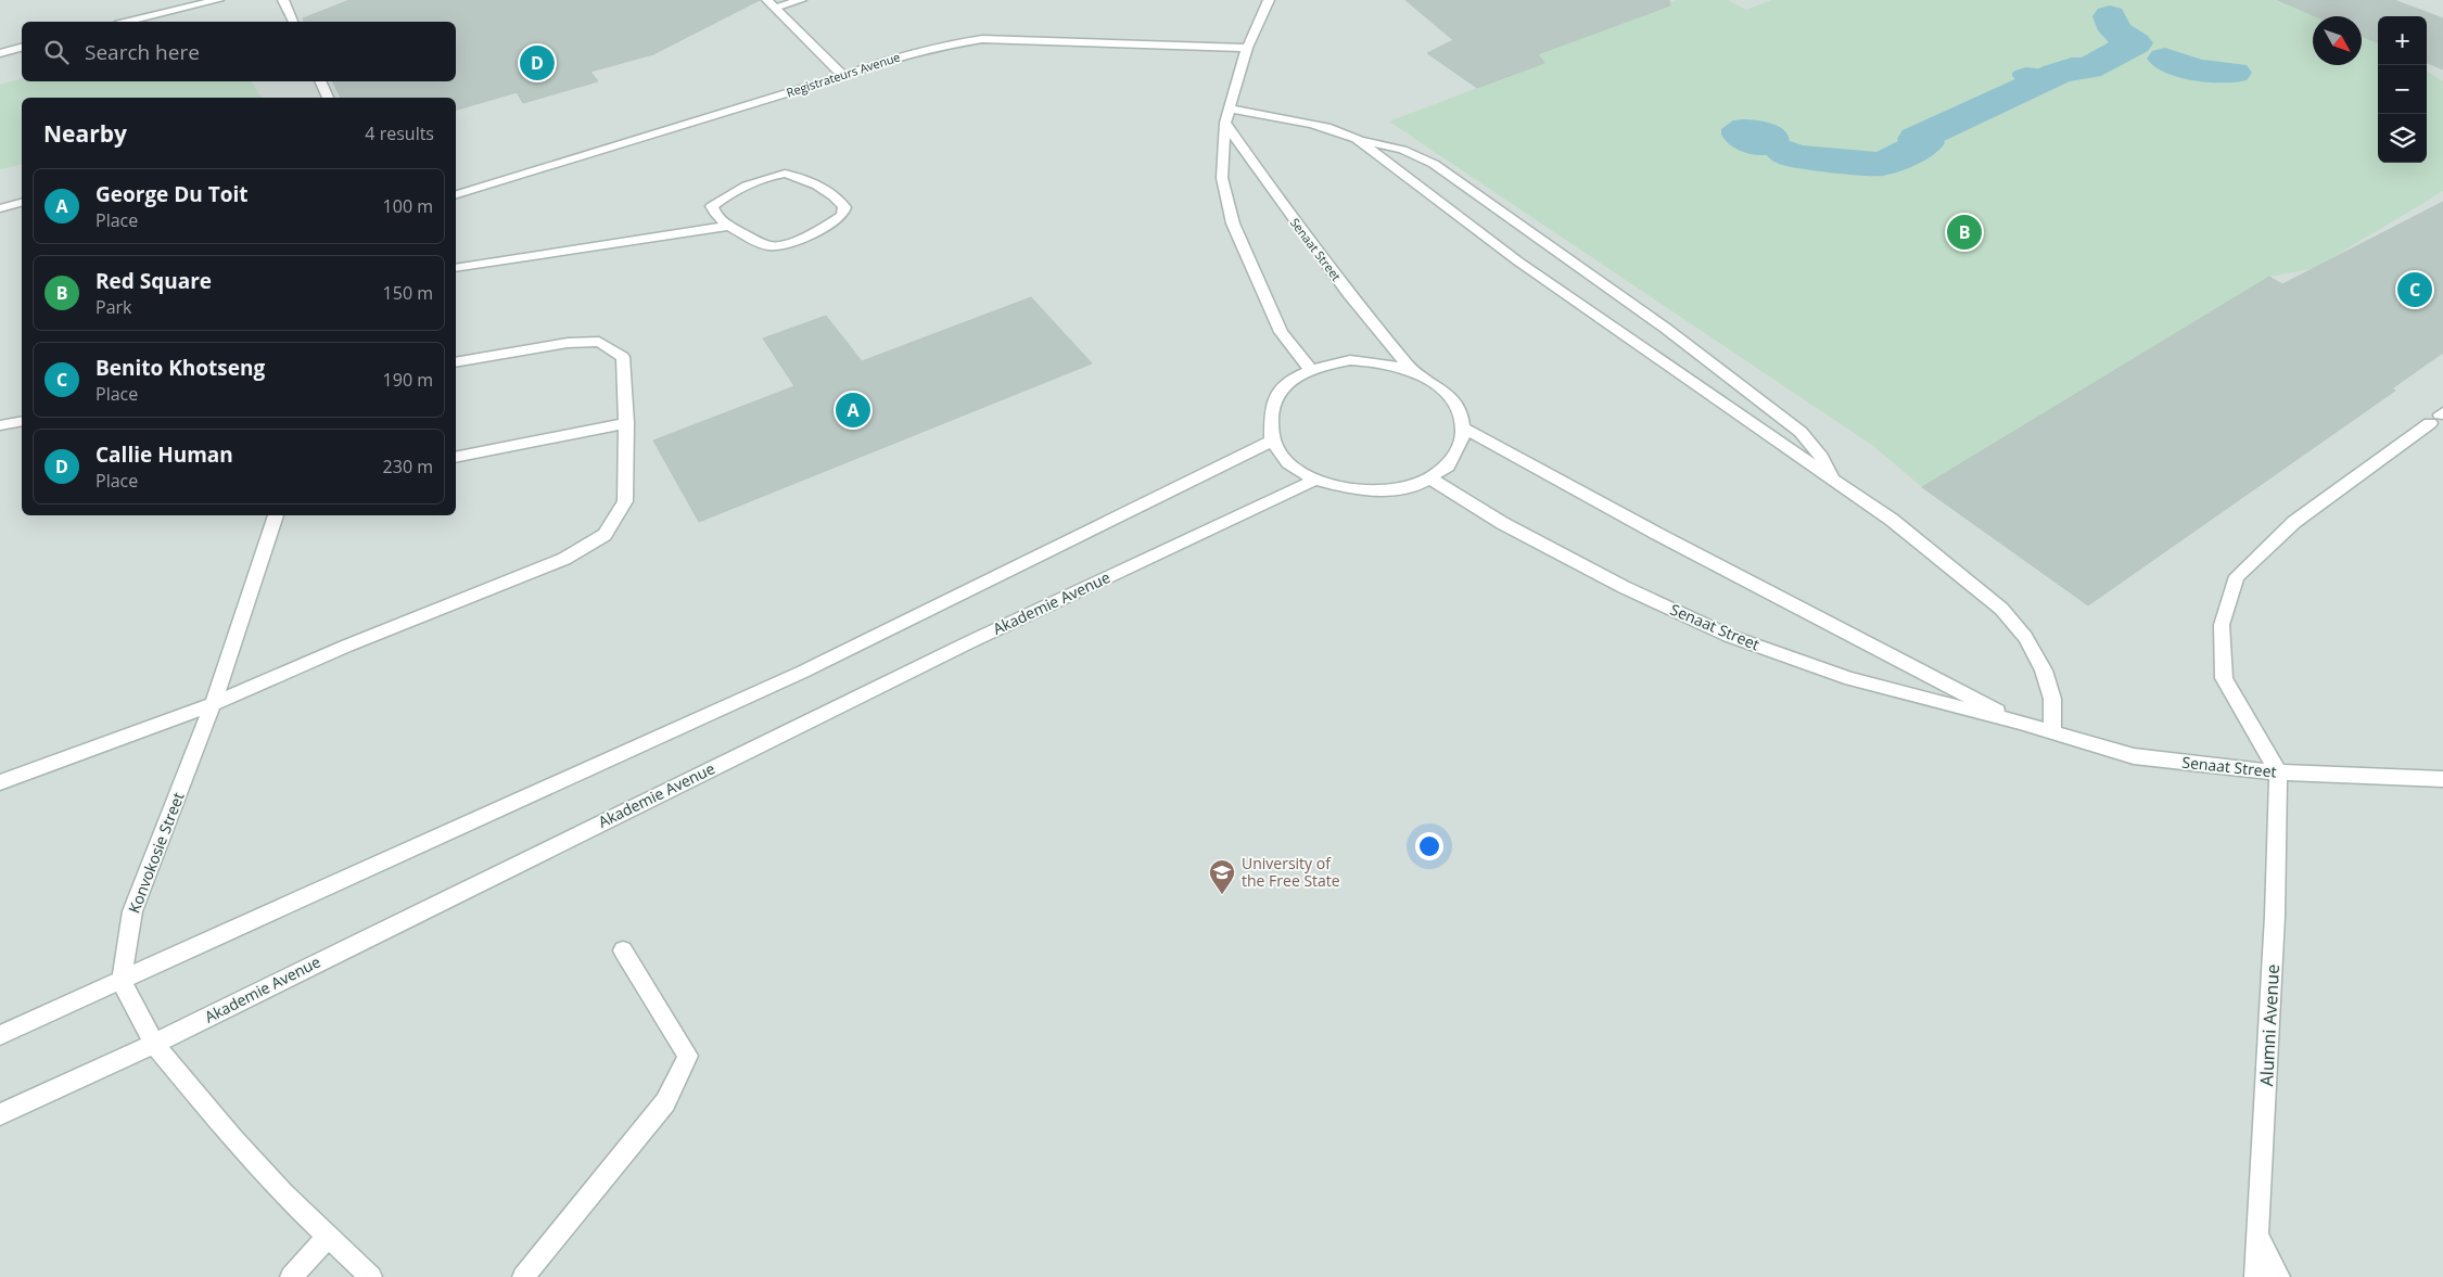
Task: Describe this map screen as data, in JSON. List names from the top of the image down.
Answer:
{
  "streets": {
    "lane": [
      "Registrateurs Avenue",
      "Senaat Street",
      "Akademie Avenue",
      "Konvokosie Street",
      "Alumni Avenue"
    ]
  },
  "crossings": [
    ["Senaat Street", "Akademie Avenue"],
    ["Senaat Street", "Alumni Avenue"]
  ],
  "places": {
    "school or university": ["University of the Free State"]
  },
  "north": "bottom right",
  "page": {
    "map_buttons": ["+", "−"],
    "search": "Search here",
    "pins": [
      "D",
      "B",
      "C",
      "A"
    ],
    "heading": ["Nearby", "4 results"],
    "list": [
      {
        "mark": "A",
        "name": "George Du Toit",
        "note": "Place",
        "value": "100 m"
      },
      {
        "mark": "B",
        "name": "Red Square",
        "note": "Park",
        "value": "150 m"
      },
      {
        "mark": "C",
        "name": "Benito Khotseng",
        "note": "Place",
        "value": "190 m"
      },
      {
        "mark": "D",
        "name": "Callie Human",
        "note": "Place",
        "value": "230 m"
      }
    ]
  }
}
